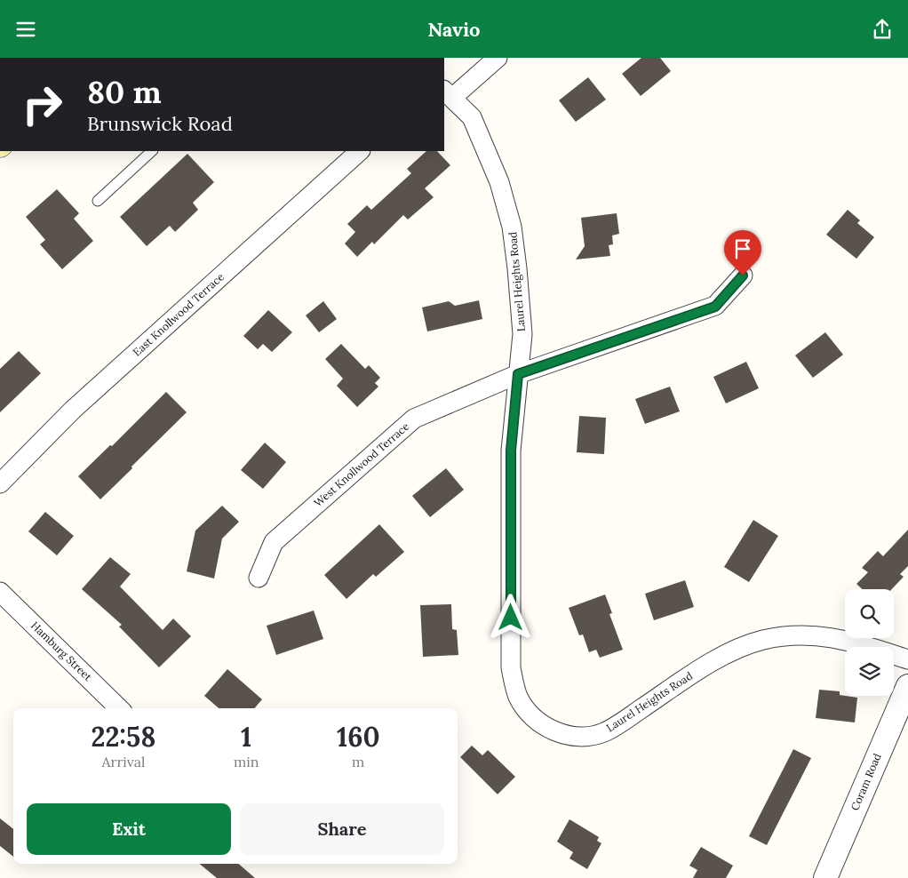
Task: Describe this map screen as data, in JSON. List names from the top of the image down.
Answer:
{
  "streets": {
    "street": [
      "Laurel Heights Road",
      "East Knollwood Terrace",
      "West Knollwood Terrace",
      "Hamburg Street",
      "Coram Road"
    ]
  },
  "crossings": [
    ["Laurel Heights Road", "West Knollwood Terrace"]
  ],
  "page": {
    "header": "Navio",
    "turn": ["80 m", "Brunswick Road"],
    "eta": [
      "22:58",
      "Arrival",
      "1",
      "min",
      "160",
      "m"
    ],
    "buttons": ["Exit", "Share"]
  }
}
